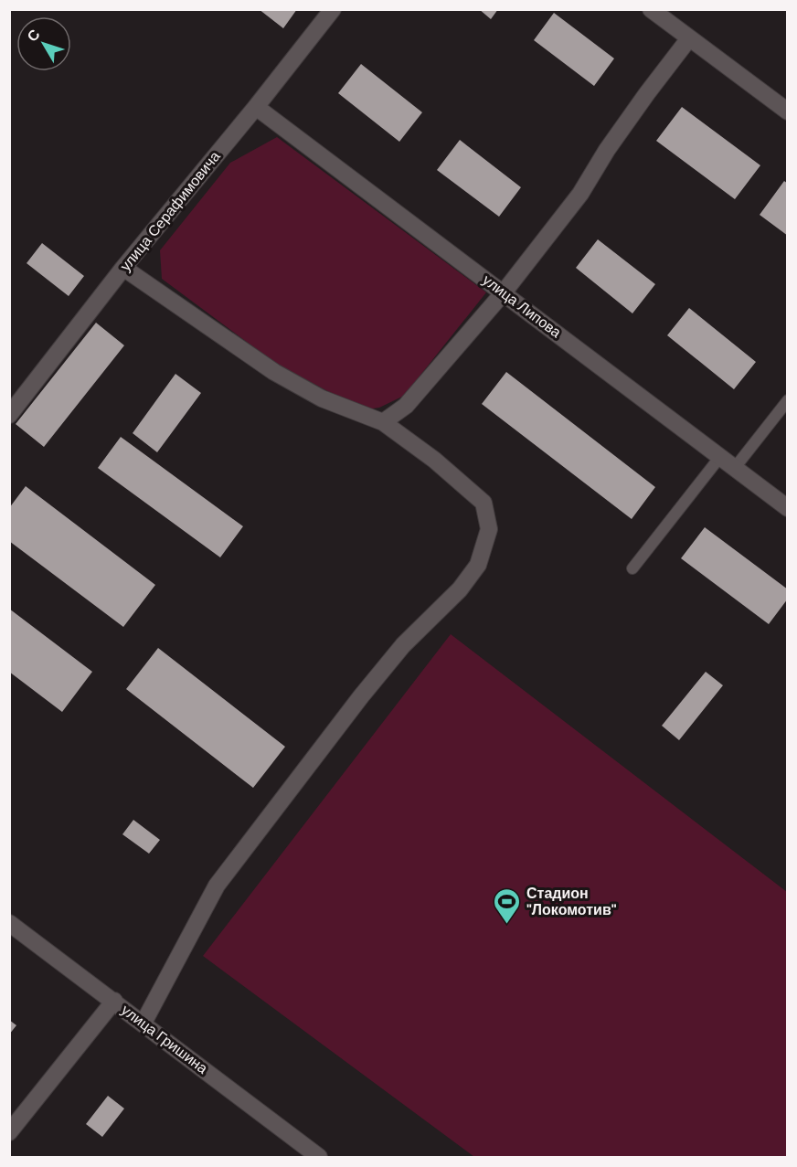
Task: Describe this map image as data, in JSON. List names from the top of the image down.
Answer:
{
  "streets": {
    "street": ["улица Серафимовича", "улица Липова", "улица Гришина"]
  },
  "crossings": [
    ["улица Серафимовича", "улица Липова"]
  ],
  "places": {
    "sports": ["Стадион \"Локомотив\""]
  },
  "north": "top left"
}
